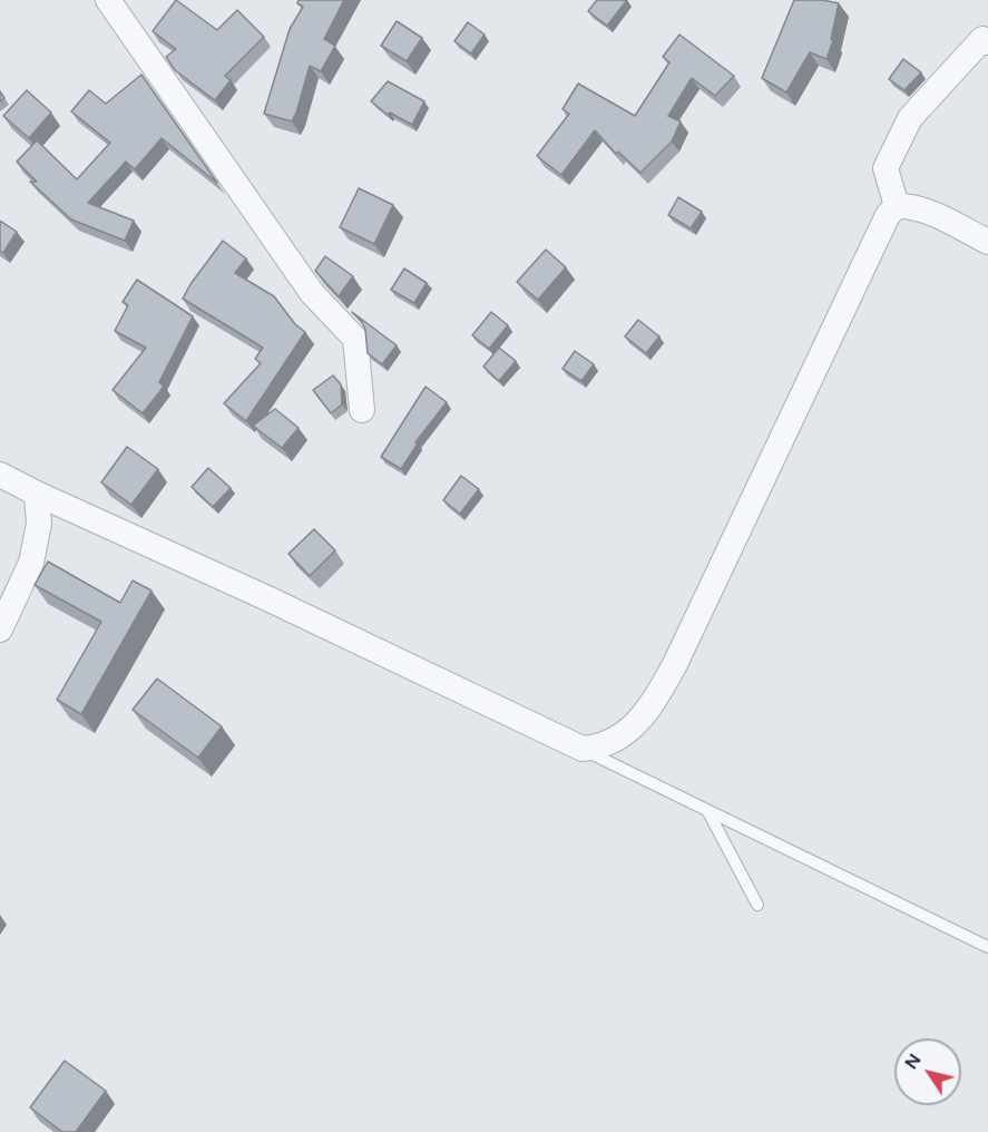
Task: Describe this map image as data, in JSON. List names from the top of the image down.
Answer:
{
  "north": "top left"
}
